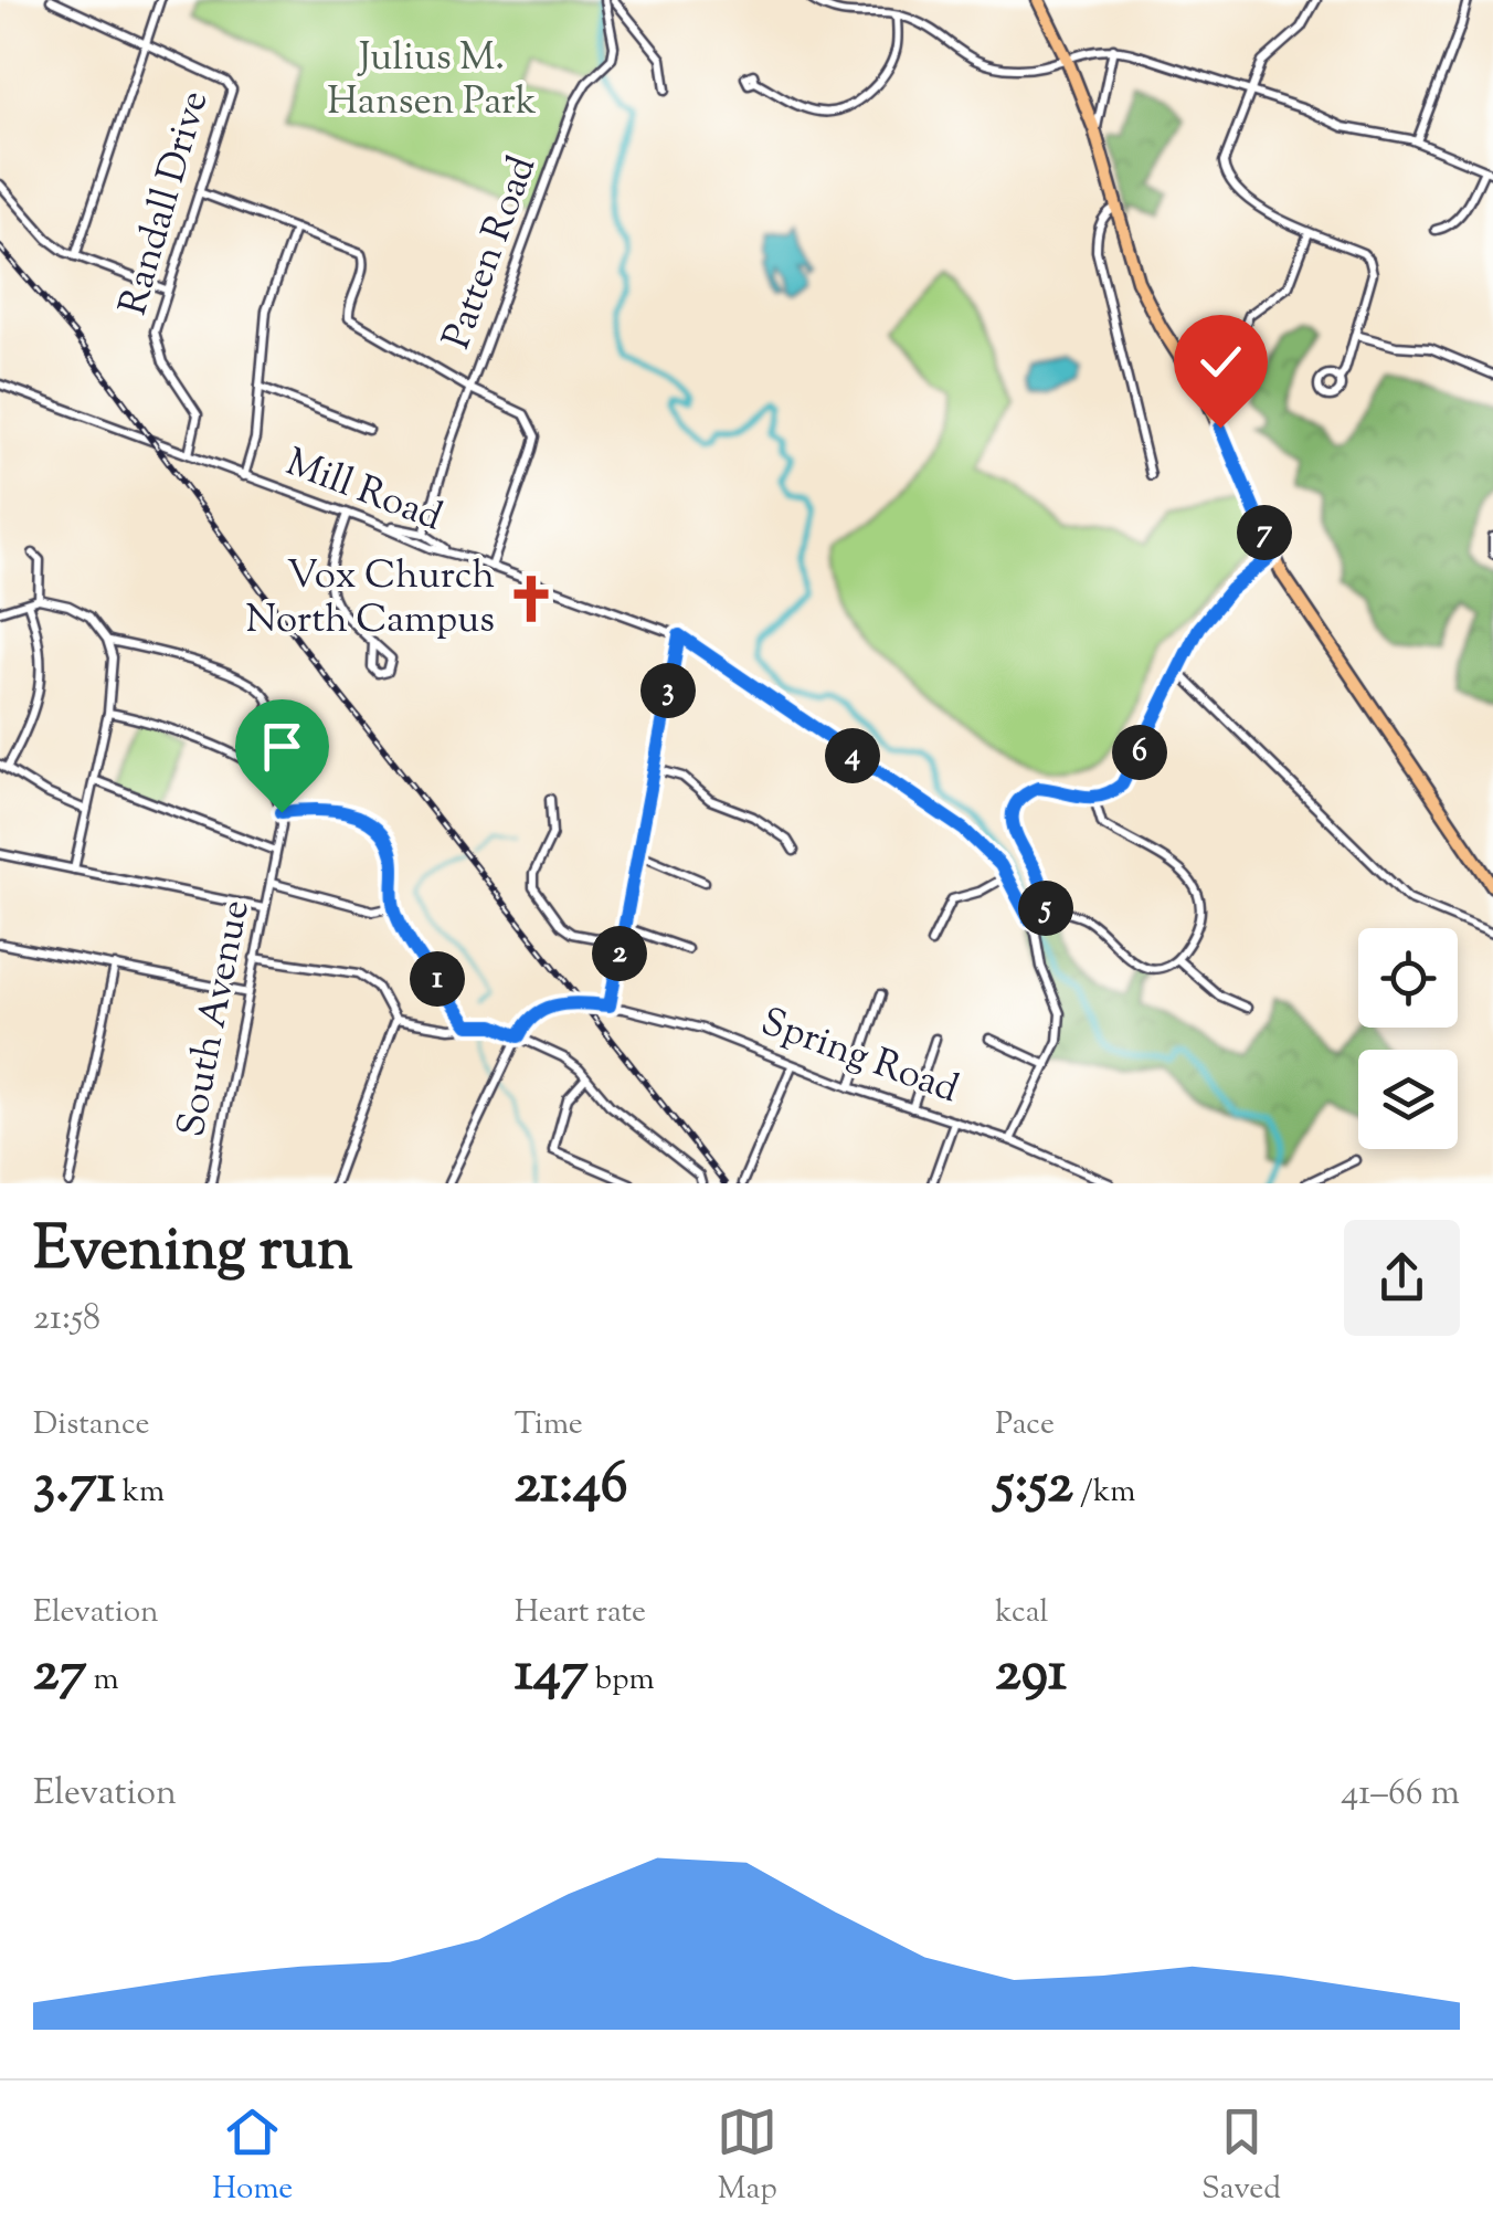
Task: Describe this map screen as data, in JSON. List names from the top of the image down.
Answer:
{
  "streets": {
    "street": [
      "Randall Drive",
      "Patten Road",
      "Mill Road",
      "South Avenue",
      "Spring Road"
    ]
  },
  "crossings": [
    ["Randall Drive", "Mill Road"],
    ["Mill Road", "Spring Road"]
  ],
  "parks": ["Julius M. Hansen Park"],
  "places": {
    "church": ["Vox Church North Campus"]
  },
  "page": {
    "pins": [
      "7",
      "3",
      "6",
      "4",
      "5",
      "2",
      "1"
    ],
    "heading": ["Evening run", "21:58"],
    "stats": [
      ["Distance", "3.71 km"],
      ["Time", "21:46"],
      ["Pace", "5:52 /km"],
      ["Elevation", "27 m"],
      ["Heart rate", "147 bpm"],
      ["kcal", "291"]
    ],
    "chart": ["Elevation", "41–66 m"],
    "tabs": ["Home", "Map", "Saved"]
  }
}
